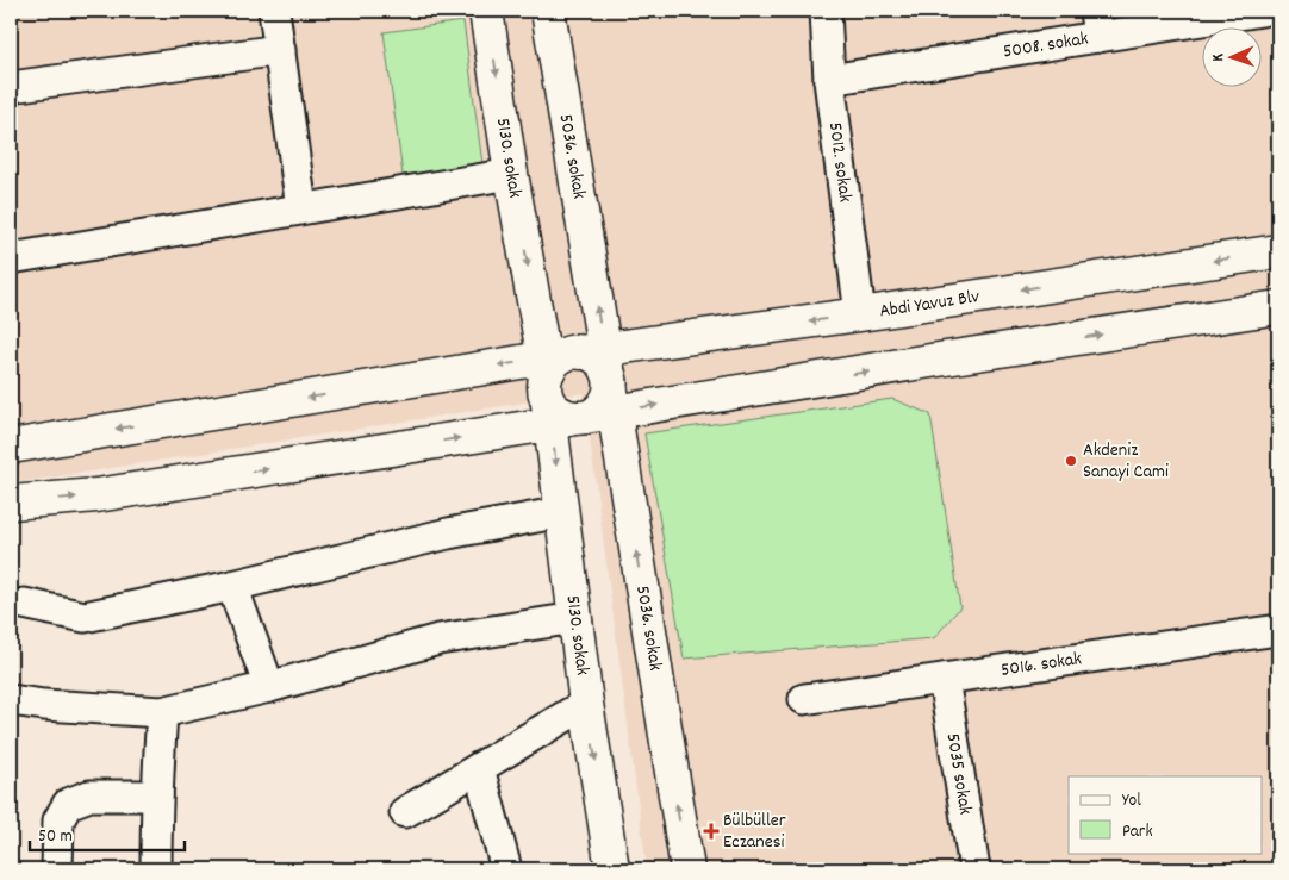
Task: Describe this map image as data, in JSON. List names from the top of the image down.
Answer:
{
  "streets": {
    "main road": ["5036. sokak", "5130. sokak", "Abdi Yavuz Blv"],
    "street": [
      "5008. sokak",
      "5012. sokak",
      "5016. sokak",
      "5035 sokak"
    ]
  },
  "crossings": [
    ["5008. sokak", "5012. sokak"],
    ["5036. sokak", "5130. sokak"],
    ["5036. sokak", "Abdi Yavuz Blv"],
    ["5130. sokak", "Abdi Yavuz Blv"],
    ["5012. sokak", "Abdi Yavuz Blv"],
    ["5016. sokak", "5035 sokak"]
  ],
  "one_way": ["5036. sokak", "5130. sokak"],
  "places": {
    "other": ["Akdeniz Sanayi Cami"],
    "health": ["Bülbüller Eczanesi"]
  },
  "legend": ["Yol", "Park"],
  "scale_bar": "50 m",
  "north": "left"
}
